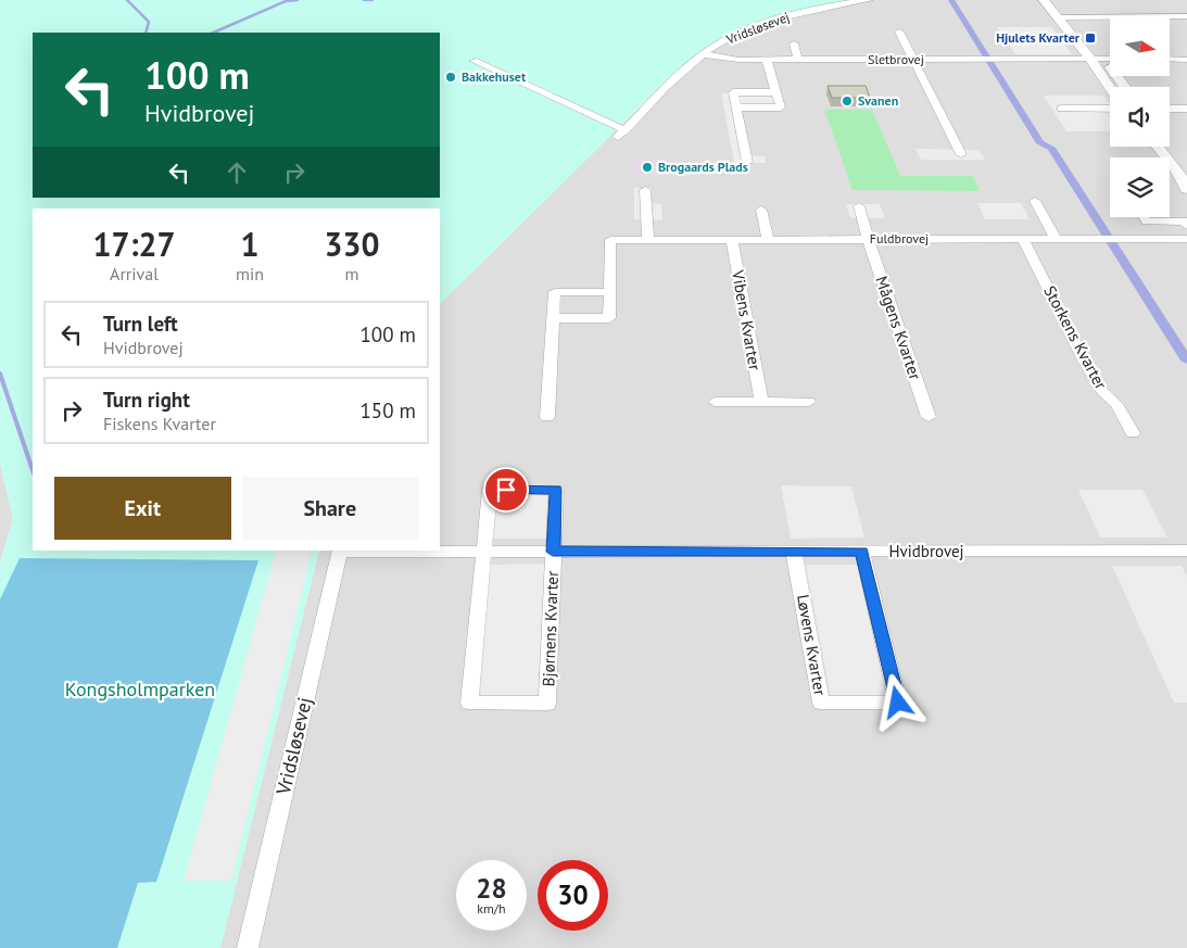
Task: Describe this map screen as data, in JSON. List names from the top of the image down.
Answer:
{
  "streets": {
    "street": [
      "Vridsløsevej",
      "Sletbrovej",
      "Fuldbrovej",
      "Vibens Kvarter",
      "Mågens Kvarter",
      "Storkens Kvarter",
      "Hvidbrovej",
      "Bjørnens Kvarter",
      "Løvens Kvarter"
    ]
  },
  "crossings": [
    ["Vridsløsevej", "Sletbrovej"],
    ["Vridsløsevej", "Hvidbrovej"],
    ["Fuldbrovej", "Vibens Kvarter"],
    ["Fuldbrovej", "Mågens Kvarter"],
    ["Fuldbrovej", "Storkens Kvarter"],
    ["Hvidbrovej", "Bjørnens Kvarter"],
    ["Hvidbrovej", "Løvens Kvarter"]
  ],
  "parks": ["Kongsholmparken"],
  "places": {
    "transit": ["Hjulets Kvarter"],
    "other": ["Bakkehuset", "Svanen", "Brogaards Plads"]
  },
  "north": "right",
  "page": {
    "turn": ["100 m", "Hvidbrovej"],
    "eta": [
      "17:27",
      "Arrival",
      "1",
      "min",
      "330",
      "m"
    ],
    "list": [
      {
        "name": "Turn left",
        "note": "Hvidbrovej",
        "value": "100 m"
      },
      {
        "name": "Turn right",
        "note": "Fiskens Kvarter",
        "value": "150 m"
      }
    ],
    "buttons": ["Exit", "Share"],
    "speed": "28 km/h",
    "limit": "30"
  }
}
